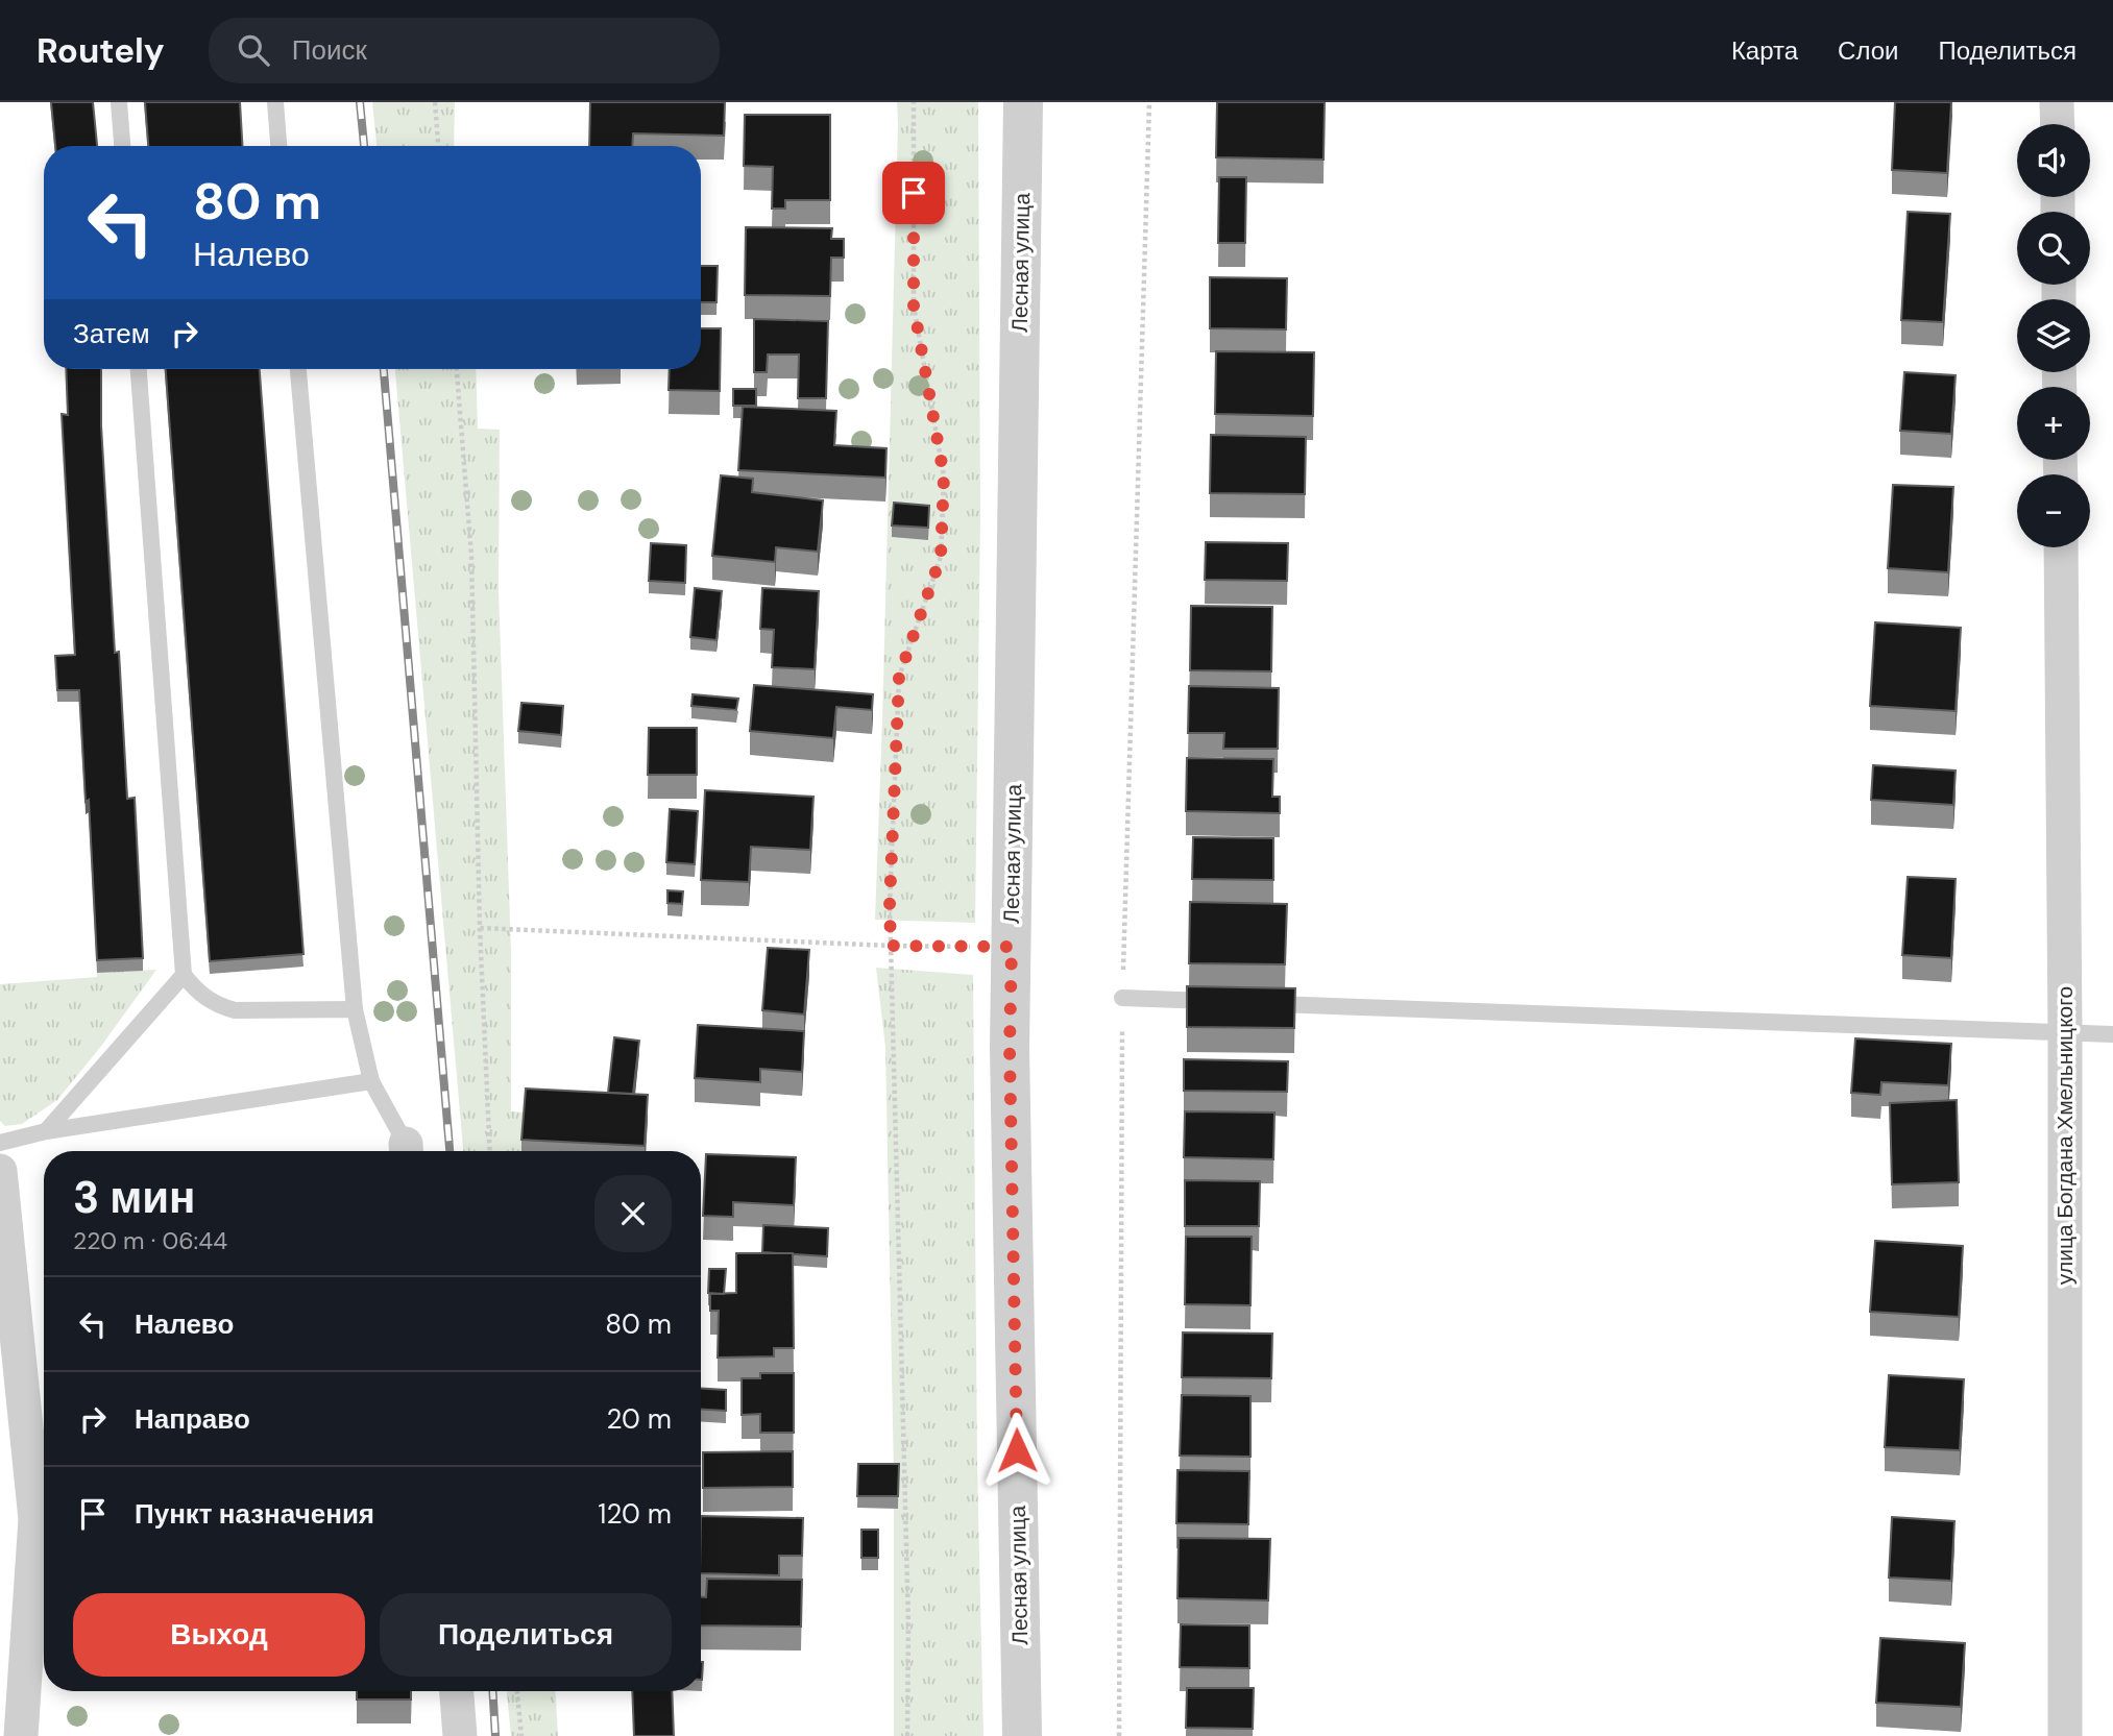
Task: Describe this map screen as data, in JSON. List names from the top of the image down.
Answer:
{
  "streets": {
    "street": ["Лесная улица", "улица Богдана Хмельницкого"]
  },
  "page": {
    "header": "Routely",
    "search": "Поиск",
    "nav": ["Карта", "Слои", "Поделиться"],
    "map_buttons": ["+", "−"],
    "turn": ["80 m", "Налево"],
    "then": "Затем",
    "heading": ["3 мин", "220 m · 06:44"],
    "list": [
      {
        "name": "Налево",
        "value": "80 m"
      },
      {
        "name": "Направо",
        "value": "20 m"
      },
      {
        "name": "Пункт назначения",
        "value": "120 m"
      }
    ],
    "buttons": ["Выход", "Поделиться"]
  }
}
